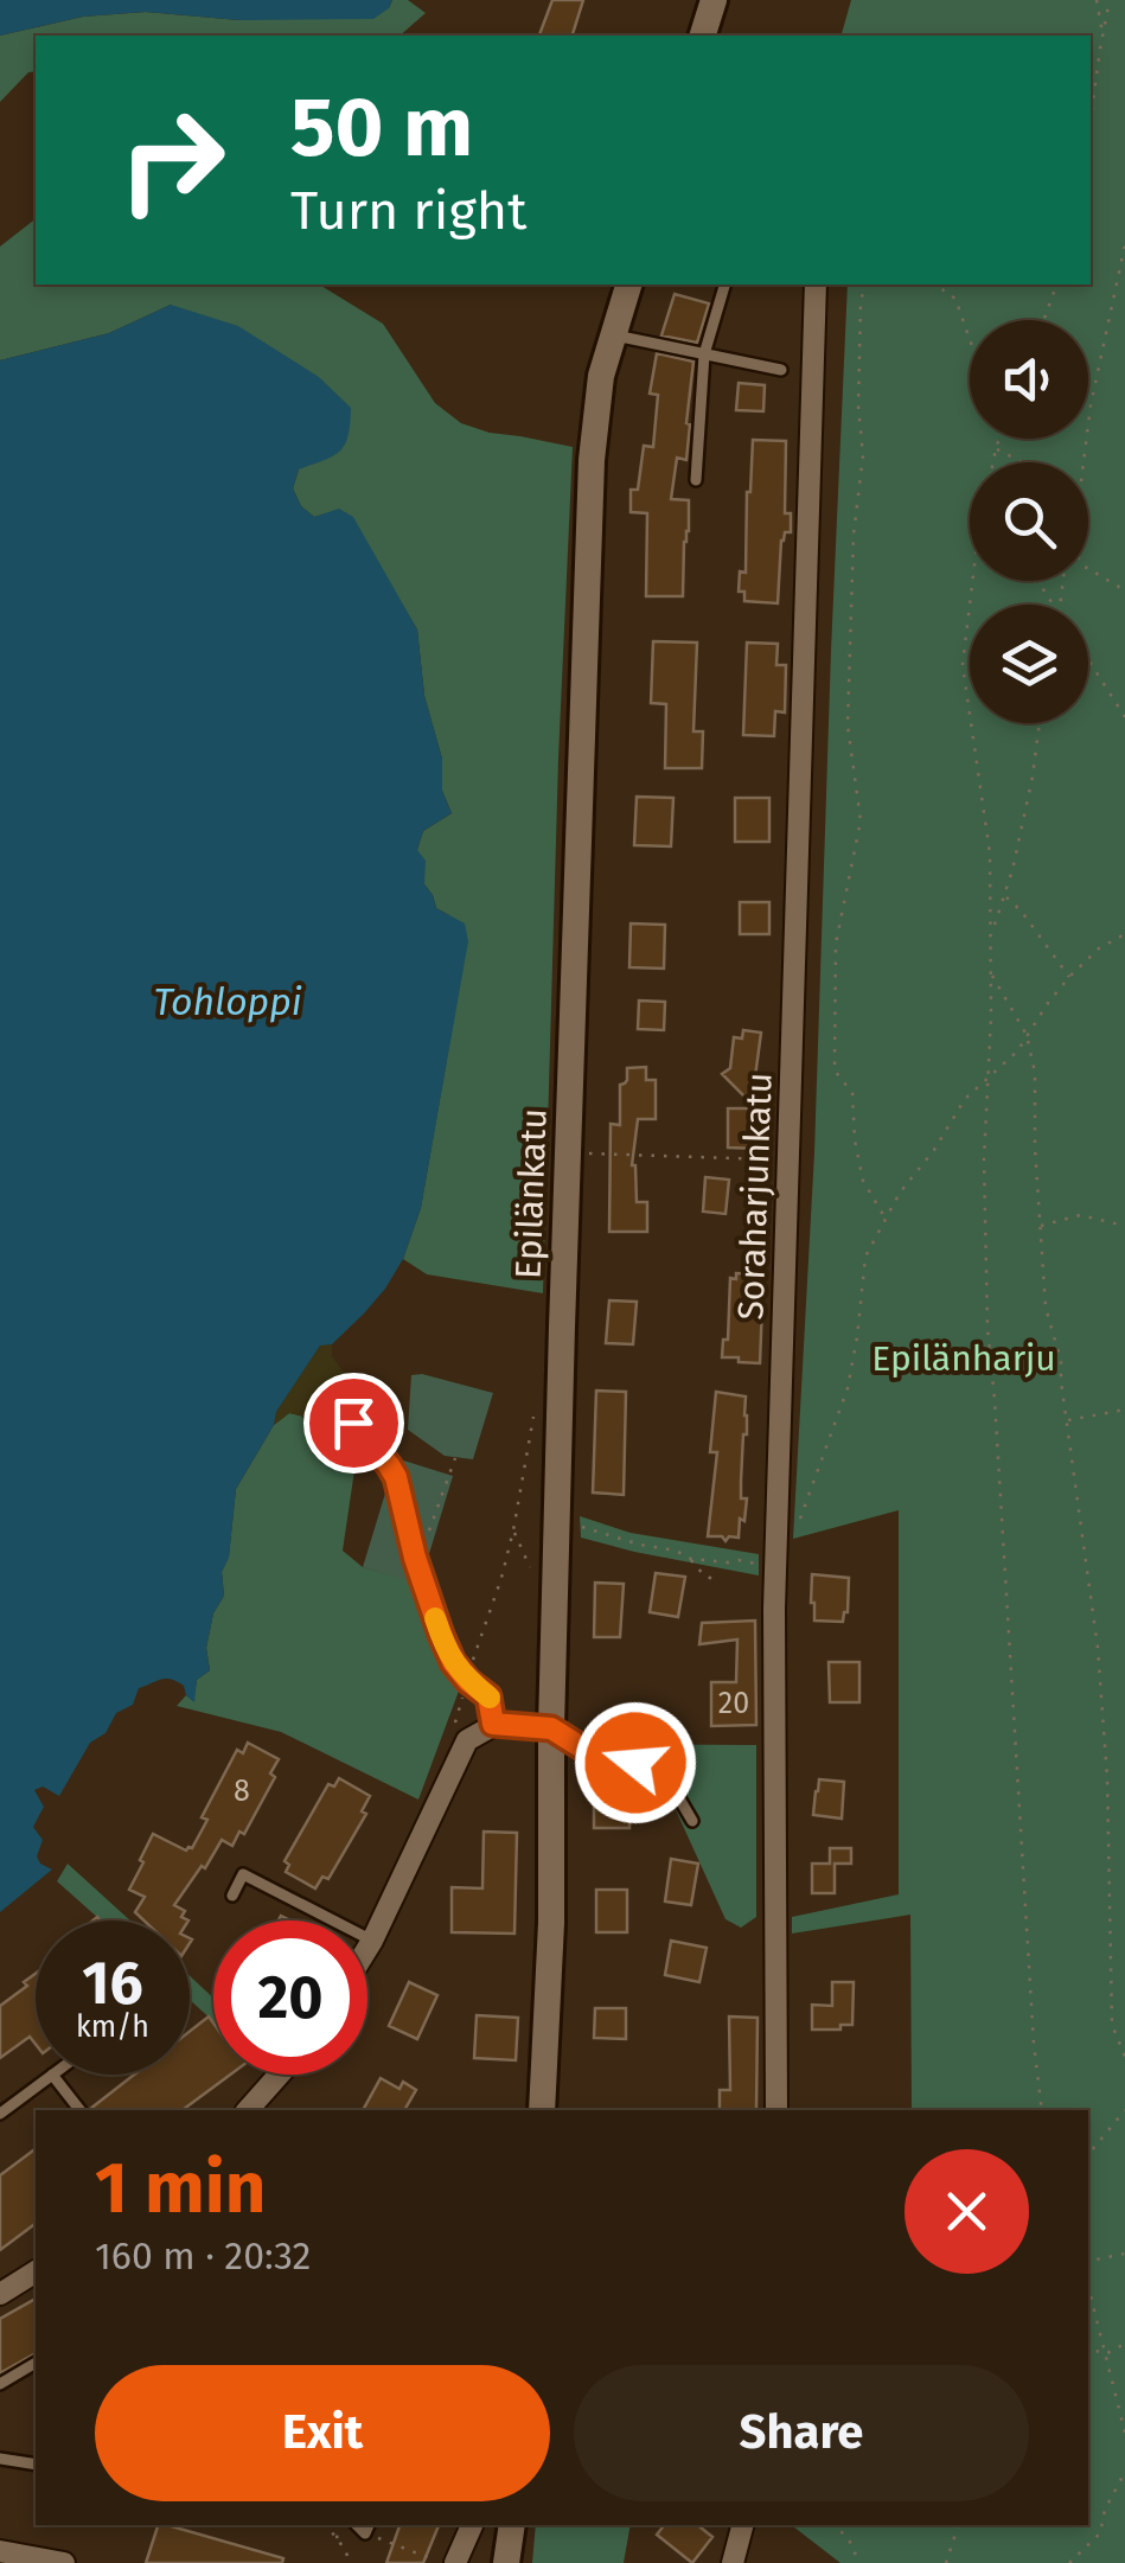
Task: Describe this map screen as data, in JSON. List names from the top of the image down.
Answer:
{
  "streets": {
    "street": ["Epilänkatu", "Soraharjunkatu"]
  },
  "water": ["Tohloppi"],
  "parks": ["Epilänharju"],
  "house_numbers": ["20", "8"],
  "page": {
    "turn": ["50 m", "Turn right"],
    "speed": "16 km/h",
    "limit": "20",
    "heading": ["1 min", "160 m · 20:32"],
    "buttons": ["Exit", "Share"]
  }
}
